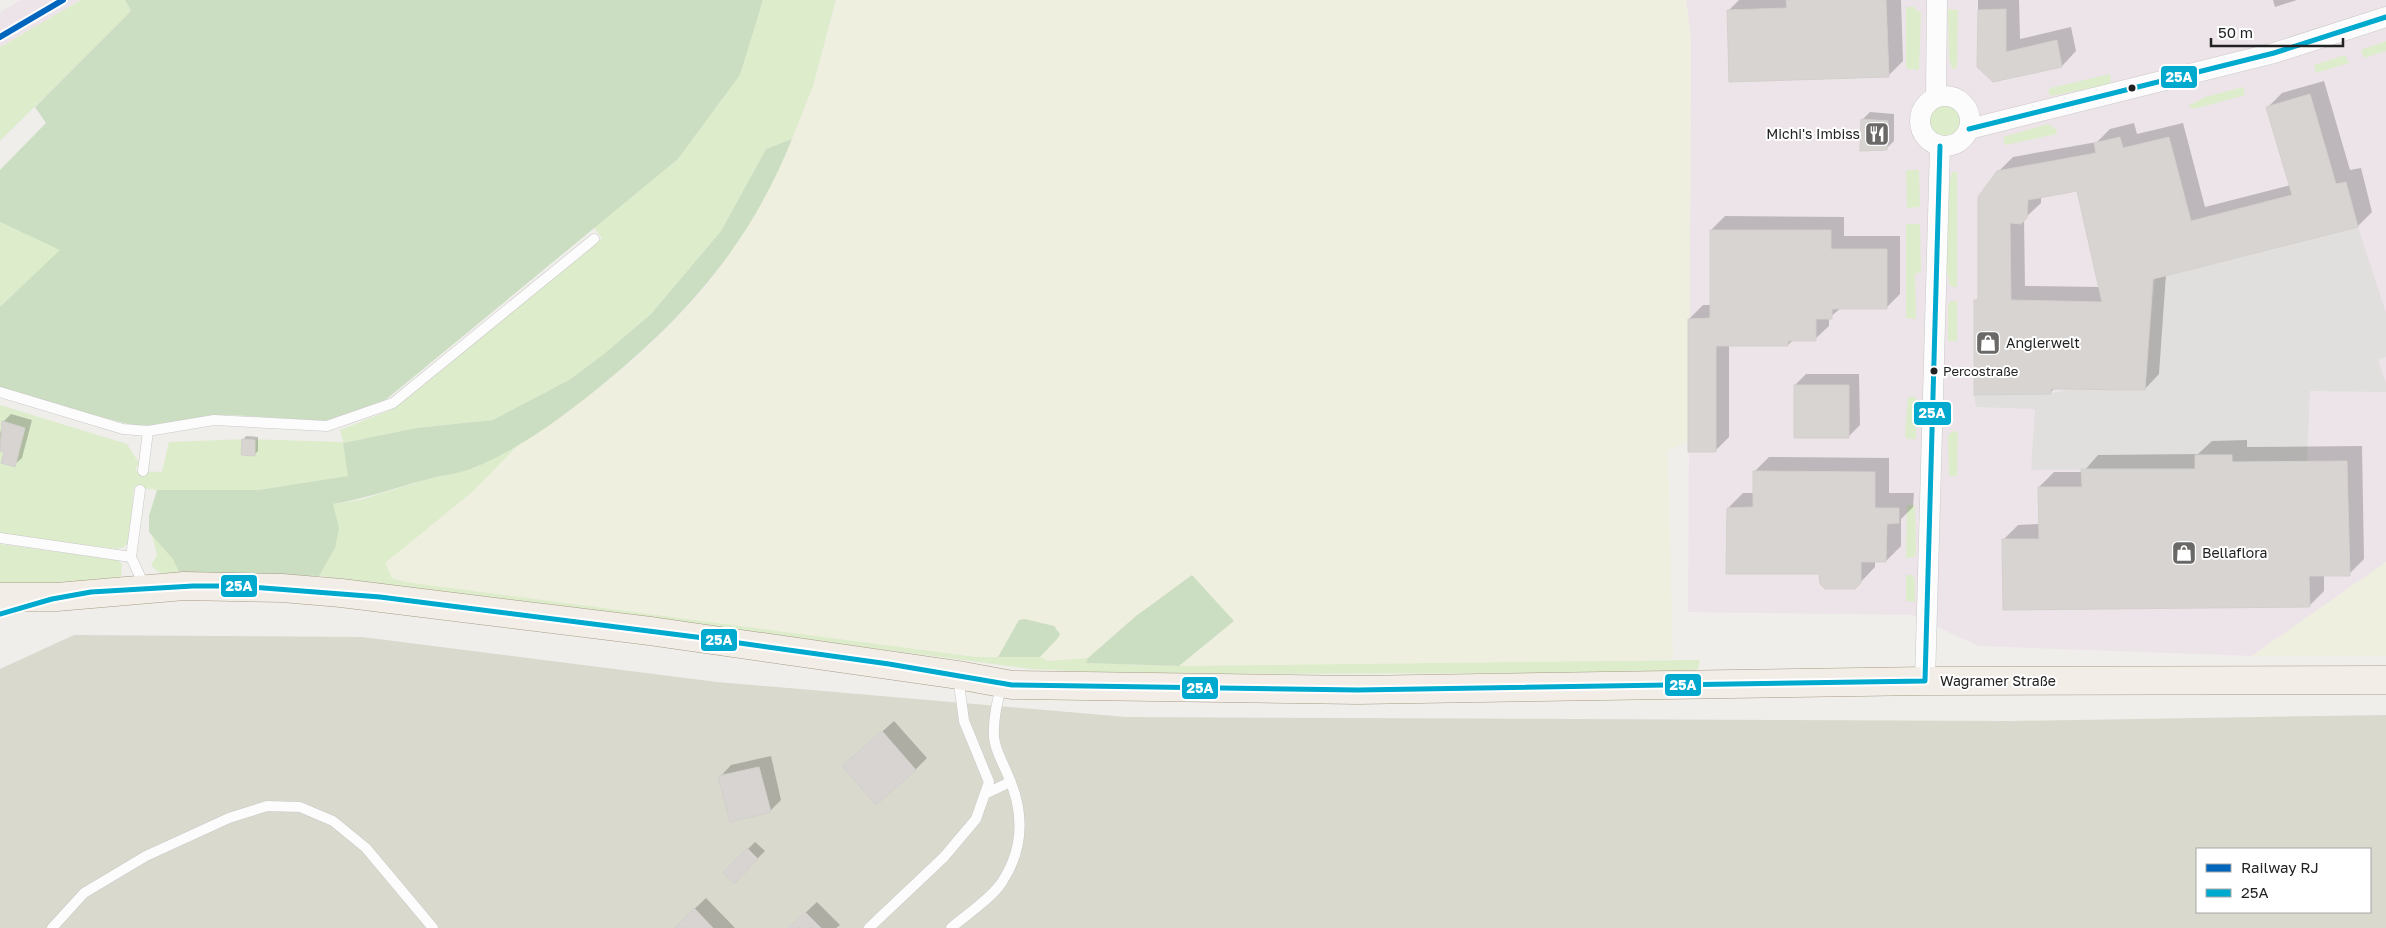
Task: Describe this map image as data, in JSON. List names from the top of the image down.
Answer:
{
  "streets": {
    "main road": ["Wagramer Straße"]
  },
  "places": {
    "restaurant": ["Michi's Imbiss"],
    "shop": ["Anglerwelt", "Bellaflora"],
    "other": ["Percostraße"]
  },
  "lines": ["rail line RJ", "transit line 25A"],
  "legend": ["Railway RJ", "25A"],
  "scale_bar": "50 m"
}
